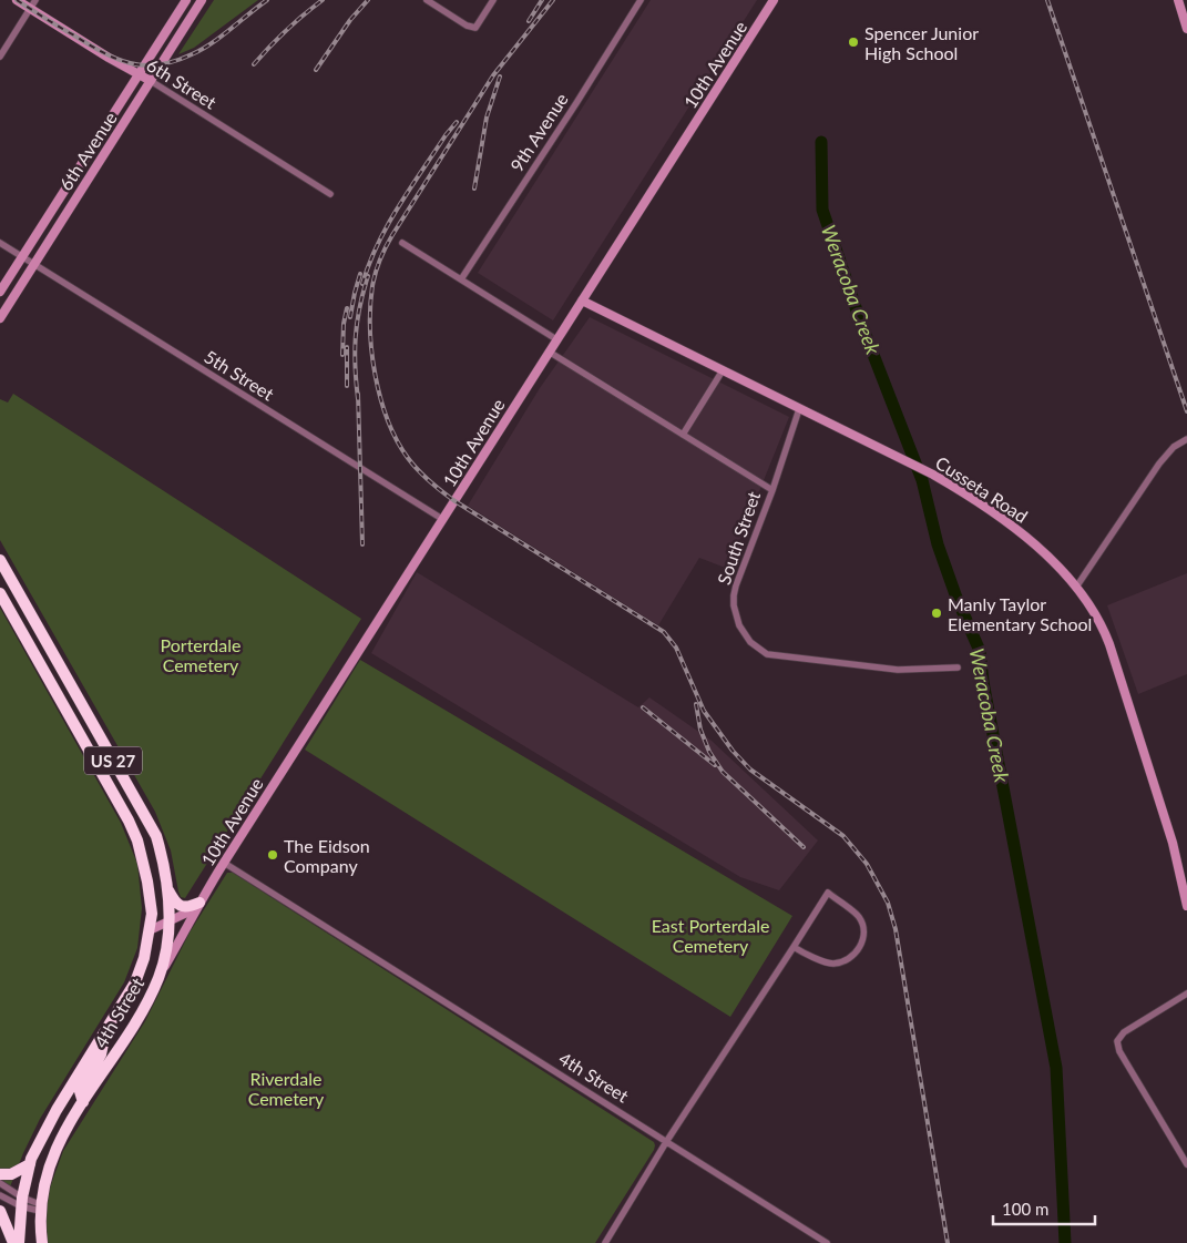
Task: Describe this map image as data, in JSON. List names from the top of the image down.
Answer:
{
  "streets": {
    "highway": ["US 27", "4th Street"],
    "main road": [
      "10th Avenue",
      "6th Street",
      "6th Avenue",
      "Cusseta Road"
    ],
    "street": ["9th Avenue", "5th Street", "South Street"]
  },
  "crossings": [
    ["10th Avenue", "5th Street"],
    ["10th Avenue", "Cusseta Road"],
    ["10th Avenue", "South Street"],
    ["10th Avenue", "4th Street"],
    ["6th Street", "6th Avenue"],
    ["6th Avenue", "5th Street"],
    ["US 27", "4th Street"]
  ],
  "water": ["Weracoba Creek"],
  "parks": ["Porterdale Cemetery", "East Porterdale Cemetery", "Riverdale Cemetery"],
  "places": ["Spencer Junior High School", "Manly Taylor Elementary School", "The Eidson Company"],
  "scale_bar": "100 m"
}
